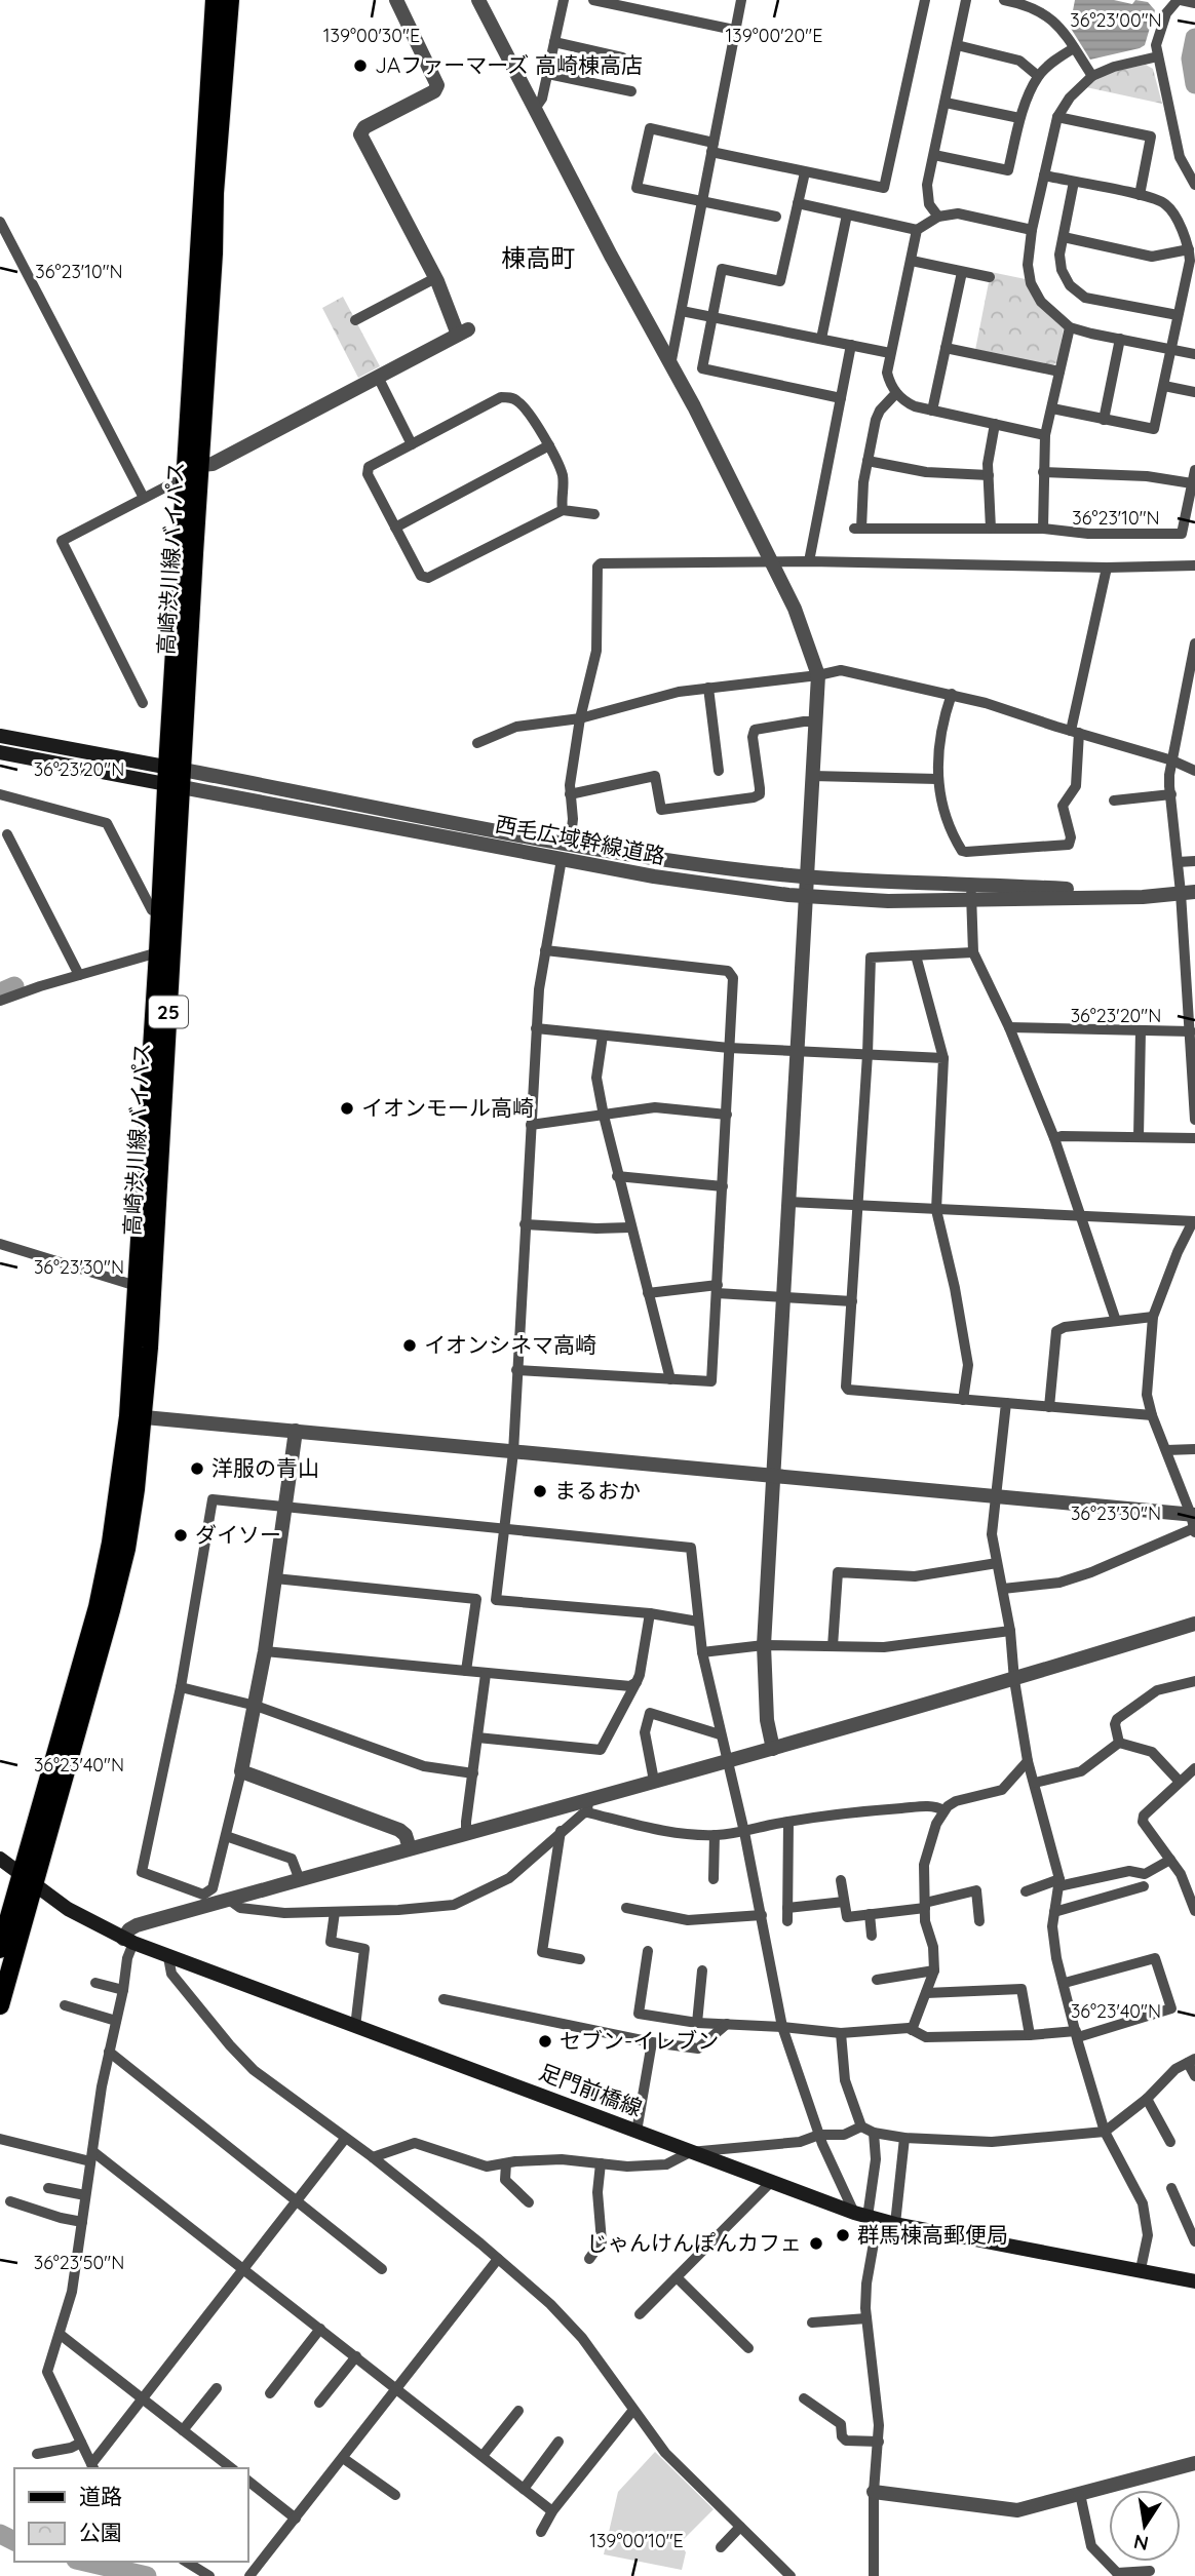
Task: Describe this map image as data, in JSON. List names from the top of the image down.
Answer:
{
  "streets": {
    "main road": [
      "高崎渋川線バイパス",
      "西毛広域幹線道路",
      "25",
      "足門前橋線"
    ]
  },
  "crossings": [
    ["高崎渋川線バイパス", "西毛広域幹線道路"],
    ["高崎渋川線バイパス", "足門前橋線"]
  ],
  "districts": ["棟高町"],
  "places": [
    "JAファーマーズ 高崎棟高店",
    "イオンモール高崎",
    "イオンシネマ高崎",
    "洋服の青山",
    "まるおか",
    "ダイソー",
    "セブン-イレブン",
    "群馬棟高郵便局",
    "じゃんけんぽんカフェ"
  ],
  "legend": ["道路", "公園"],
  "north": "bottom",
  "coordinates": [
    "36°23'00\"N",
    "139°00'30\"E",
    "139°00'20\"E",
    "36°23'10\"N",
    "36°23'20\"N",
    "36°23'30\"N",
    "36°23'40\"N",
    "36°23'50\"N",
    "139°00'10\"E"
  ]
}
